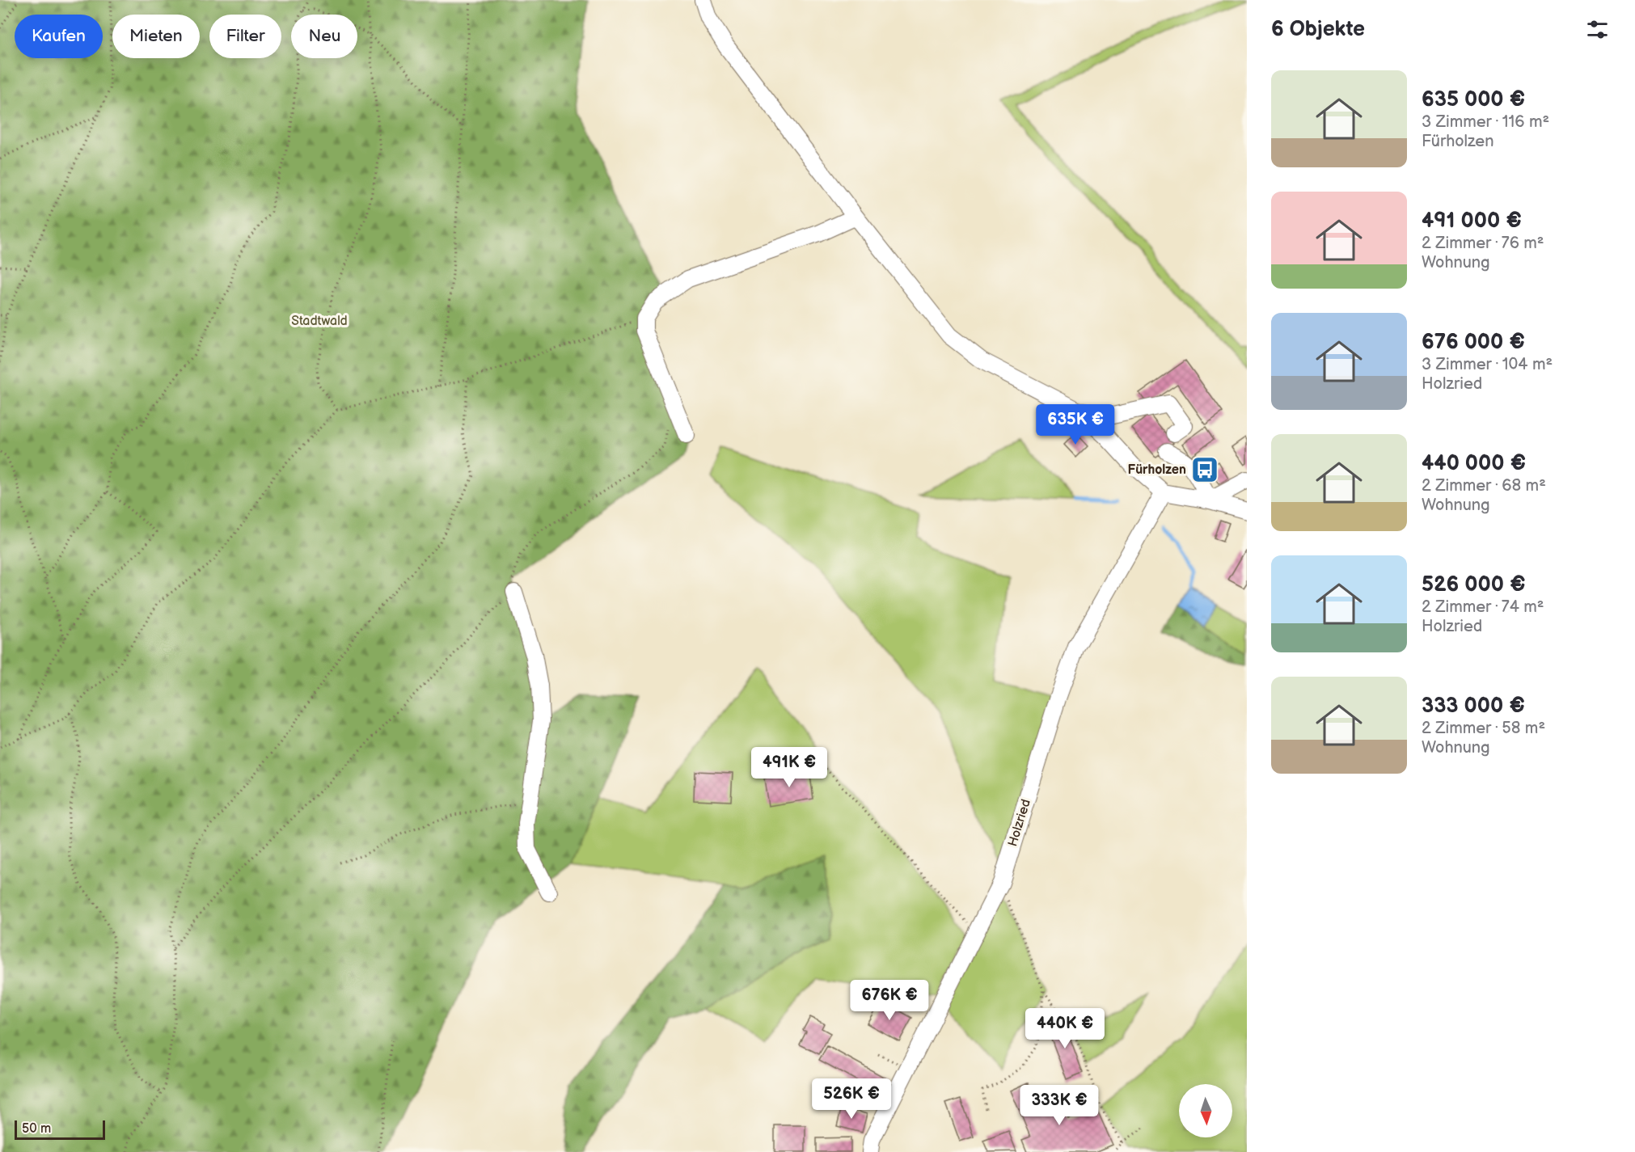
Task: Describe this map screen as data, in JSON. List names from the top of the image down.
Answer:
{
  "streets": {
    "street": ["Holzried"]
  },
  "parks": ["Stadtwald"],
  "places": {
    "bus stop": ["Fürholzen"]
  },
  "scale_bar": "50 m",
  "north": "bottom",
  "page": {
    "heading": "6 Objekte",
    "chip": [
      "Kaufen",
      "Mieten",
      "Filter",
      "Neu"
    ],
    "list": [
      {
        "name": "635 000 €",
        "note": "3 Zimmer · 116 m² · Fürholzen"
      },
      {
        "name": "491 000 €",
        "note": "2 Zimmer · 76 m² · Wohnung"
      },
      {
        "name": "676 000 €",
        "note": "3 Zimmer · 104 m² · Holzried"
      },
      {
        "name": "440 000 €",
        "note": "2 Zimmer · 68 m² · Wohnung"
      },
      {
        "name": "526 000 €",
        "note": "2 Zimmer · 74 m² · Holzried"
      },
      {
        "name": "333 000 €",
        "note": "2 Zimmer · 58 m² · Wohnung"
      }
    ],
    "price": [
      "635K €",
      "491K €",
      "676K €",
      "440K €",
      "526K €",
      "333K €"
    ],
    "scale": "50 m"
  }
}
